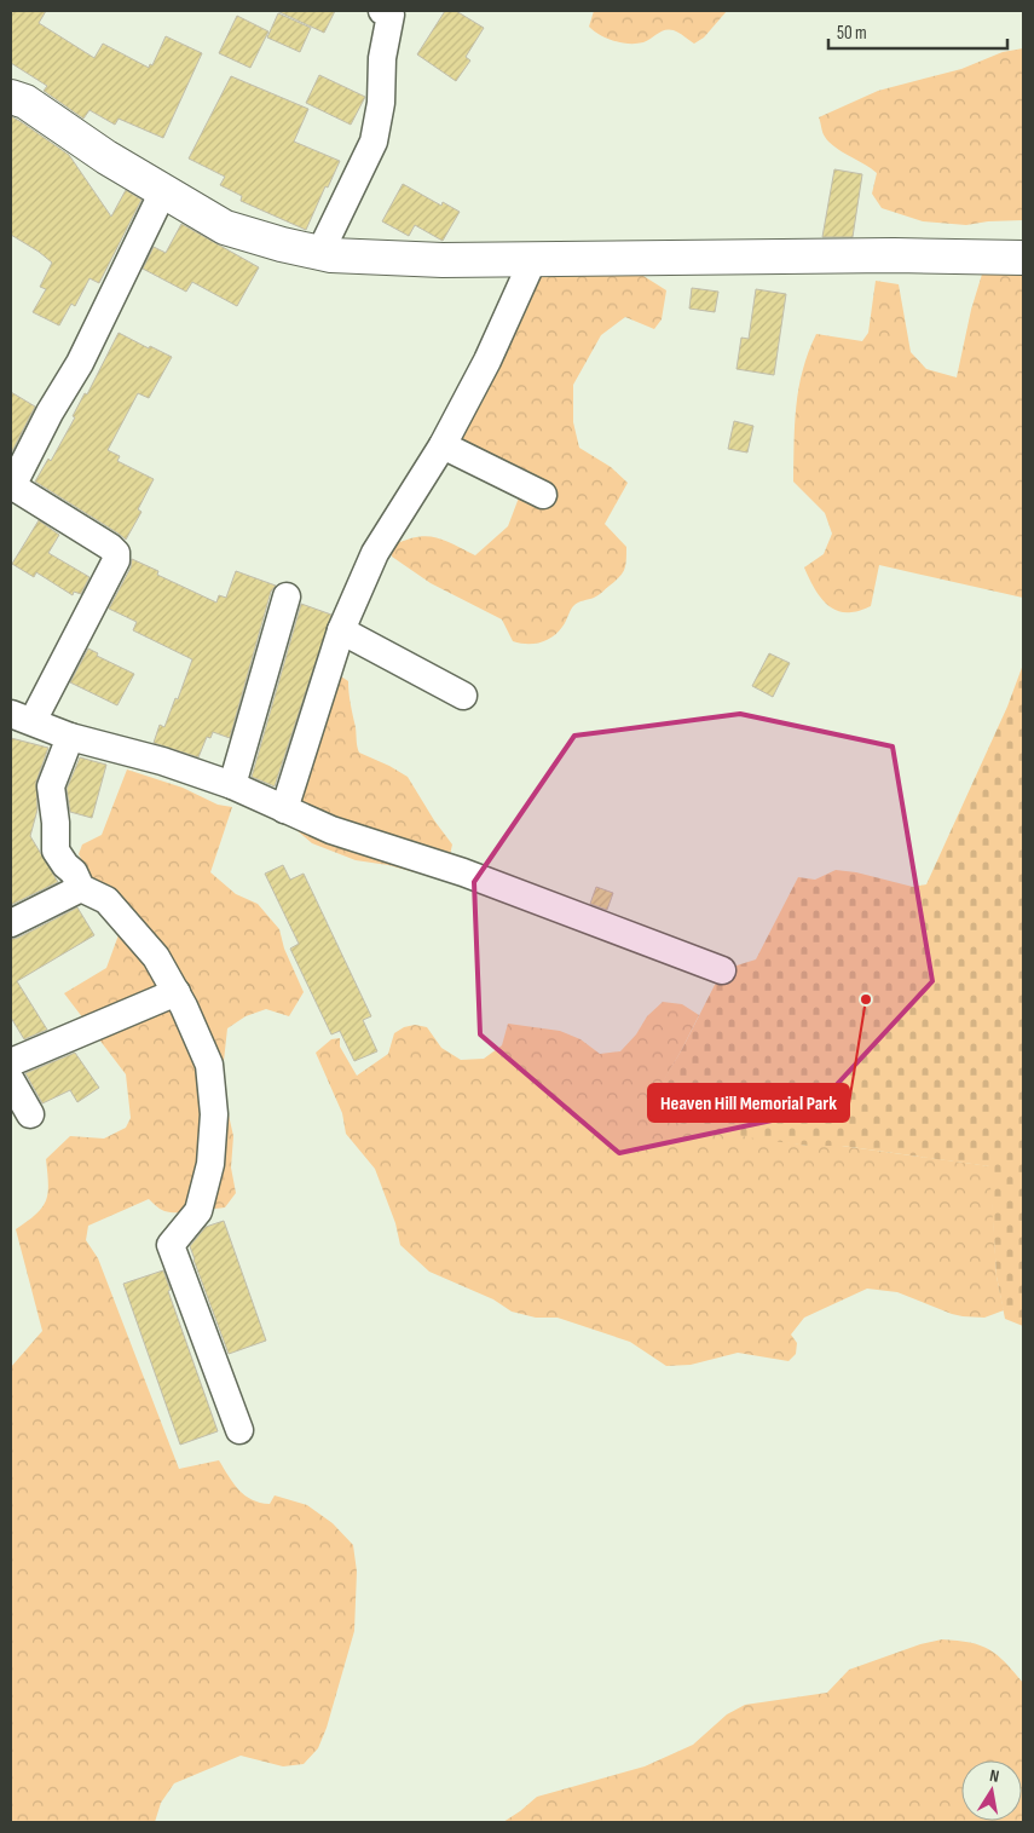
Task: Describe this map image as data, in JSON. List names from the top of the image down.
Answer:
{
  "places": ["Heaven Hill Memorial Park"],
  "scale_bar": "50 m",
  "north": "top"
}
